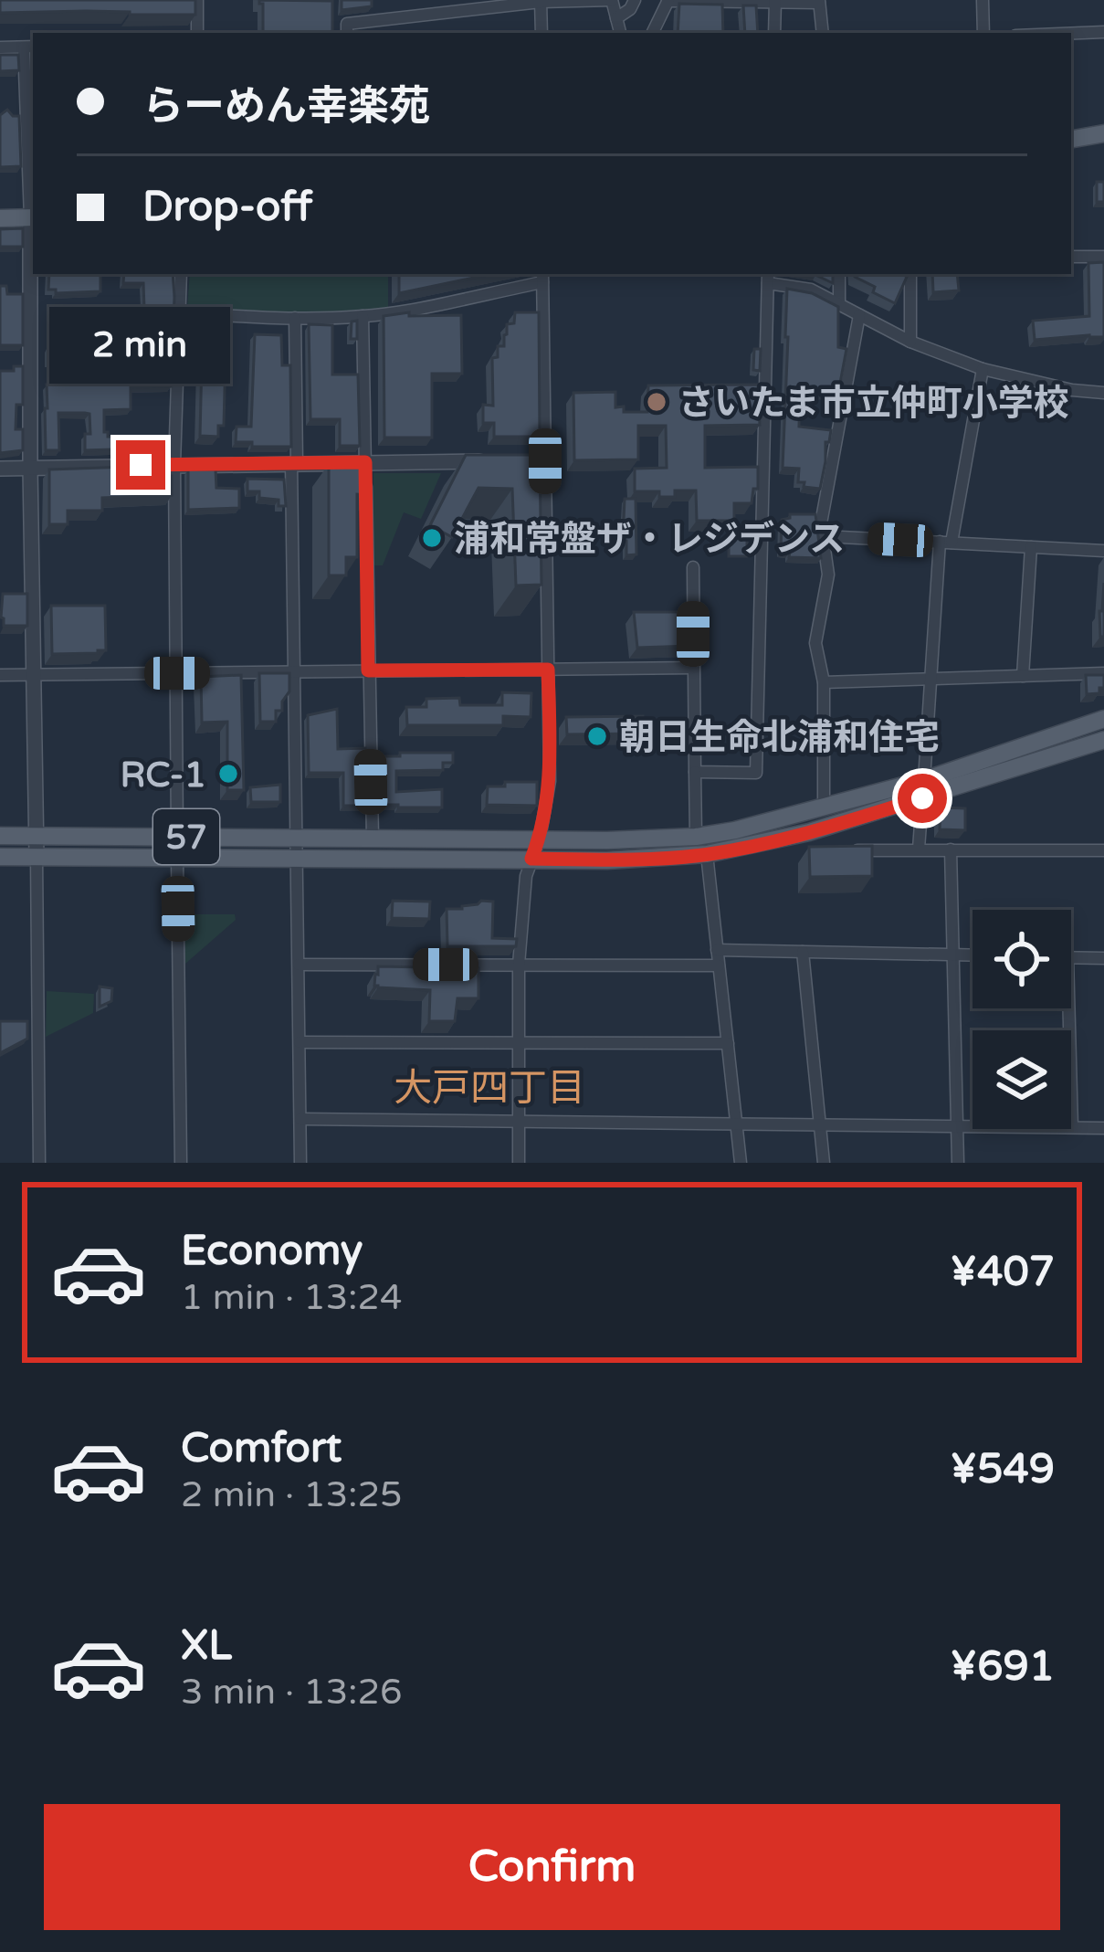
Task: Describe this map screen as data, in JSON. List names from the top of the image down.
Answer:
{
  "streets": {
    "main road": ["57"]
  },
  "districts": ["大戸四丁目"],
  "places": [
    "さいたま市立仲町小学校",
    "浦和常盤ザ・レジデンス",
    "朝日生命北浦和住宅",
    "RC-1"
  ],
  "page": {
    "banner": ["らーめん幸楽苑", "Drop-off"],
    "bubble": "2 min",
    "list": [
      {
        "name": "Economy",
        "note": "1 min · 13:24",
        "value": "¥407"
      },
      {
        "name": "Comfort",
        "note": "2 min · 13:25",
        "value": "¥549"
      },
      {
        "name": "XL",
        "note": "3 min · 13:26",
        "value": "¥691"
      }
    ],
    "buttons": "Confirm"
  }
}
